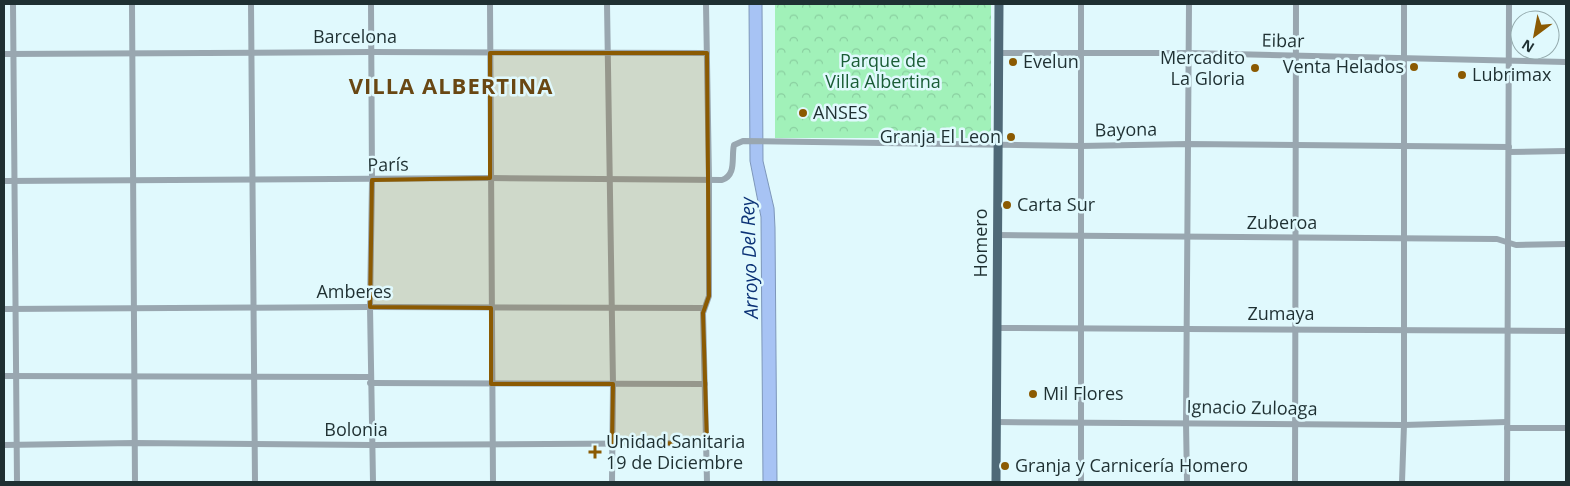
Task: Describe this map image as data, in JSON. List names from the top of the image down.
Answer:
{
  "streets": {
    "main road": ["Homero"],
    "street": [
      "Barcelona",
      "Eibar",
      "Bayona",
      "París",
      "Zuberoa",
      "Amberes",
      "Zumaya",
      "Ignacio Zuloaga",
      "Bolonia"
    ]
  },
  "crossings": [
    ["Eibar", "Homero"],
    ["Bayona", "París"],
    ["Bayona", "Homero"],
    ["Zuberoa", "Homero"],
    ["Homero", "Zumaya"],
    ["Homero", "Ignacio Zuloaga"]
  ],
  "districts": ["VILLA ALBERTINA"],
  "water": ["Arroyo Del Rey"],
  "parks": ["Parque de Villa Albertina"],
  "places": {
    "other": [
      "Evelun",
      "Venta Helados",
      "Mercadito La Gloria",
      "Lubrimax",
      "ANSES",
      "Granja El Leon",
      "Carta Sur",
      "Mil Flores",
      "Granja y Carnicería Homero"
    ],
    "health": ["Unidad Sanitaria 19 de Diciembre"]
  },
  "north": "bottom left"
}
